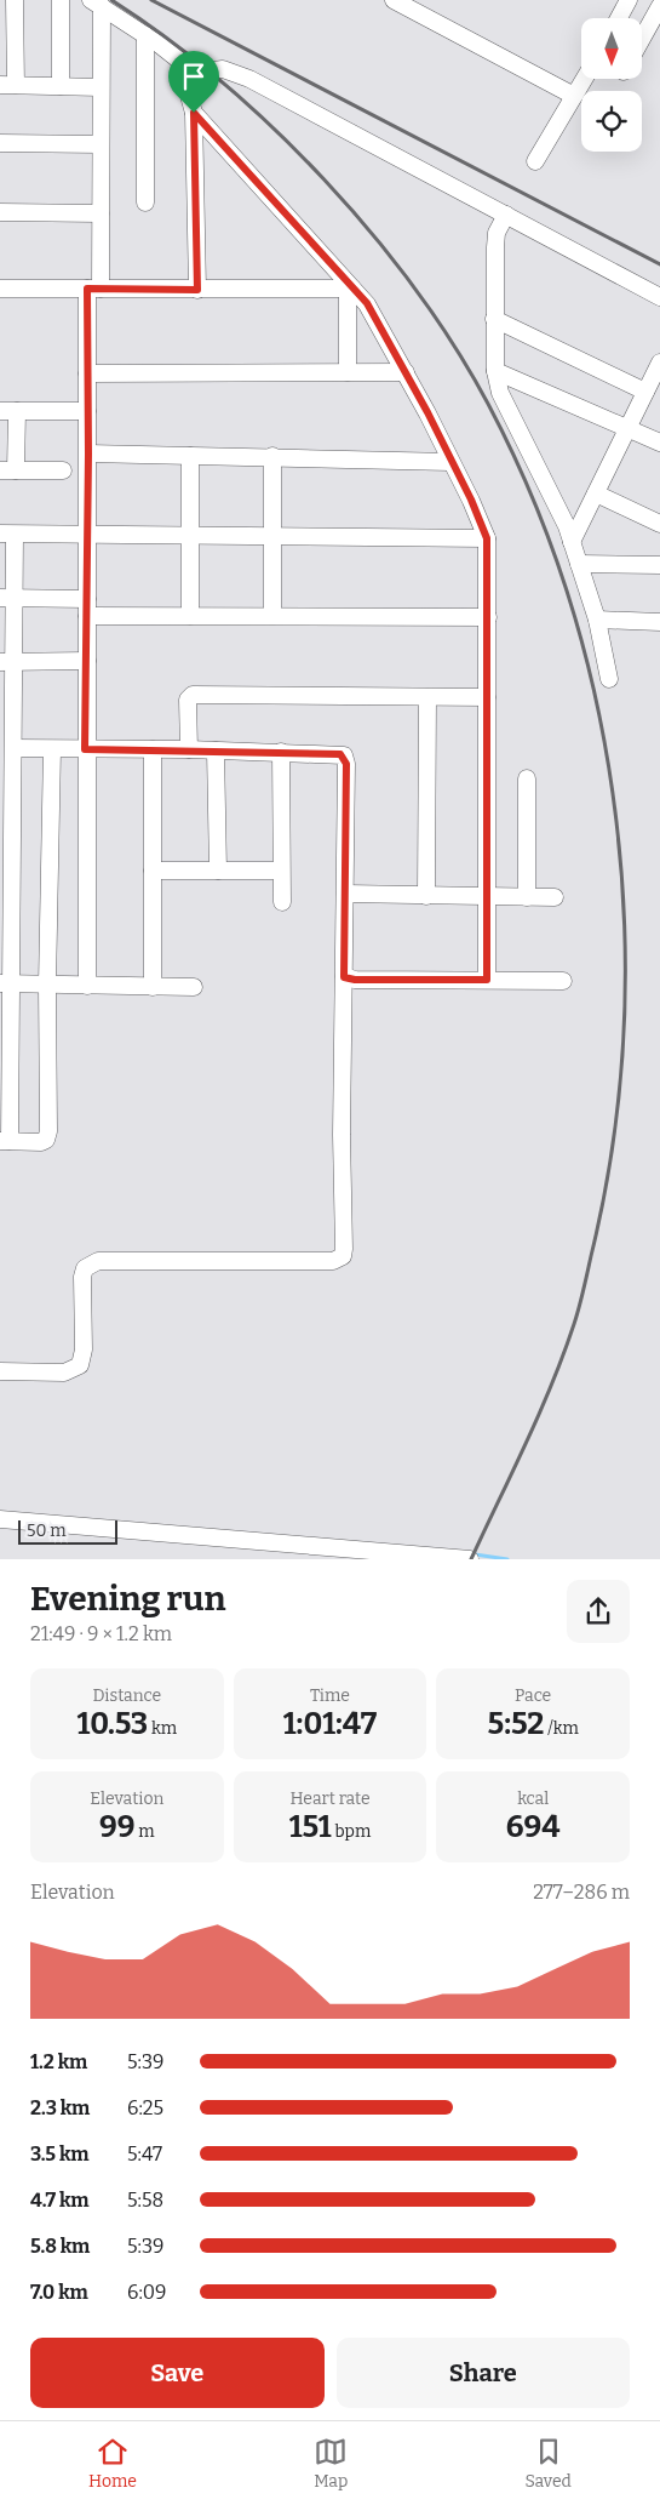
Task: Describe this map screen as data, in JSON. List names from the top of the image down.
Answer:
{
  "scale_bar": "50 m",
  "north": "bottom",
  "page": {
    "scale": "50 m",
    "heading": ["Evening run", "21:49 · 9 × 1.2 km"],
    "stats": [
      ["Distance", "10.53 km"],
      ["Time", "1:01:47"],
      ["Pace", "5:52 /km"],
      ["Elevation", "99 m"],
      ["Heart rate", "151 bpm"],
      ["kcal", "694"]
    ],
    "chart": ["Elevation", "277–286 m"],
    "list": [
      {
        "name": "1.2 km",
        "note": "5:39"
      },
      {
        "name": "2.3 km",
        "note": "6:25"
      },
      {
        "name": "3.5 km",
        "note": "5:47"
      },
      {
        "name": "4.7 km",
        "note": "5:58"
      },
      {
        "name": "5.8 km",
        "note": "5:39"
      },
      {
        "name": "7.0 km",
        "note": "6:09"
      }
    ],
    "buttons": ["Save", "Share"],
    "tabs": ["Home", "Map", "Saved"]
  }
}
